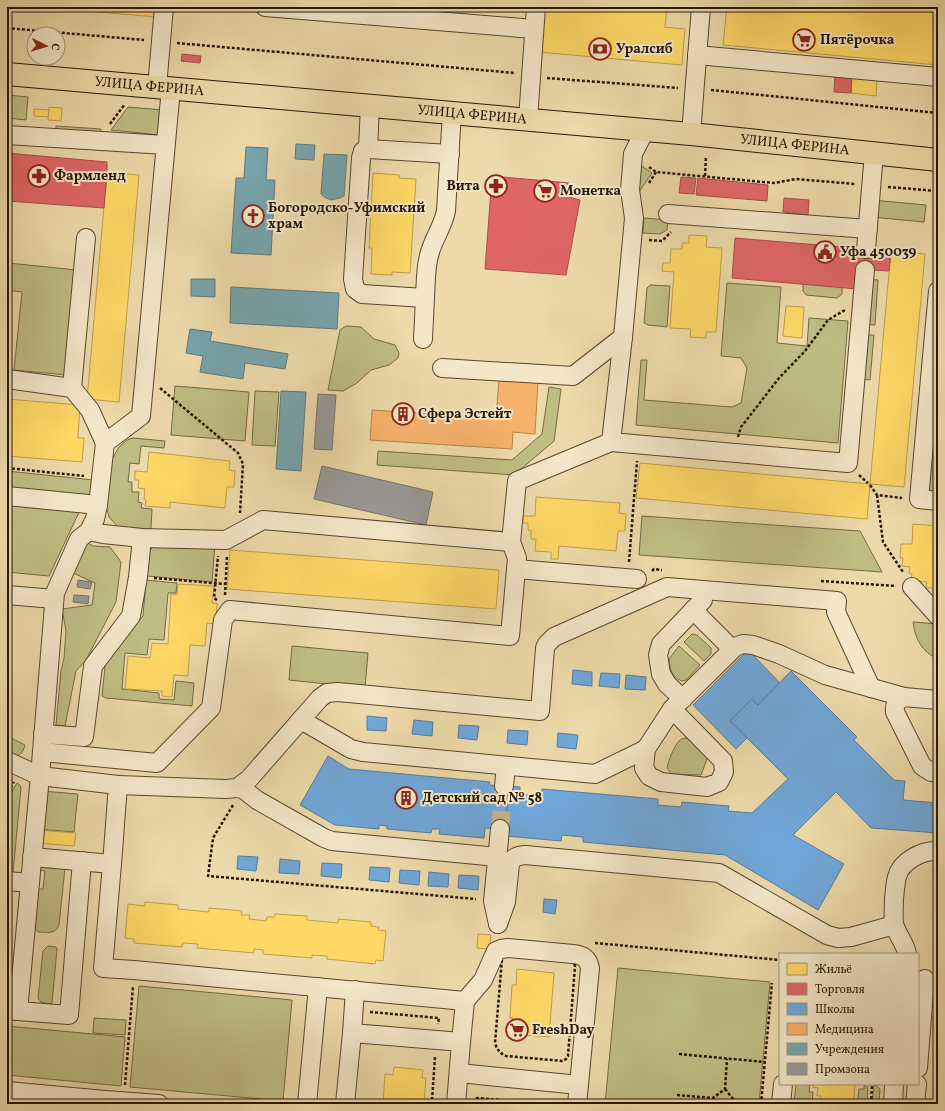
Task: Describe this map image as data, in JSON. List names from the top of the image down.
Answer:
{
  "streets": {
    "main road": ["УЛИЦА ФЕРИНА"]
  },
  "places": {
    "supermarket": ["Пятёрочка", "Монетка", "FreshDay"],
    "bank": ["Уралсиб"],
    "pharmacy": ["Фармленд", "Вита"],
    "church": ["Богородско-Уфимский храм"],
    "public building": ["Уфа 450039"],
    "building": ["Сфера Эстейт", "Детский сад № 58"]
  },
  "legend": [
    "Жильё",
    "Торговля",
    "Школы",
    "Медицина",
    "Учреждения",
    "Промзона"
  ],
  "north": "right"
}
